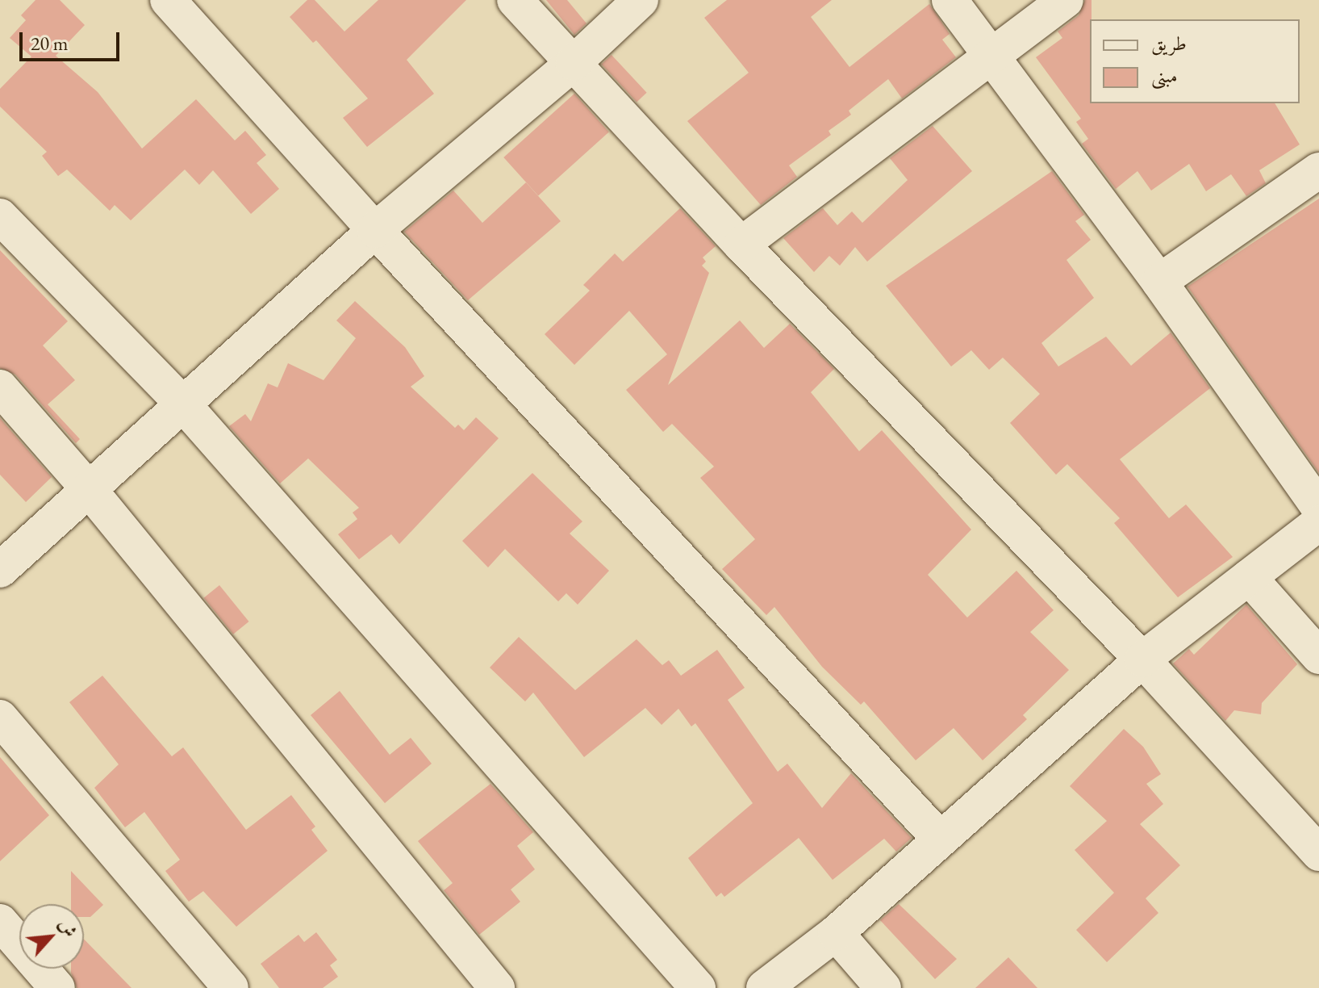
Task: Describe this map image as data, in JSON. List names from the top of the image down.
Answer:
{
  "legend": ["طريق", "مبنى"],
  "scale_bar": "20 m",
  "north": "top right"
}
